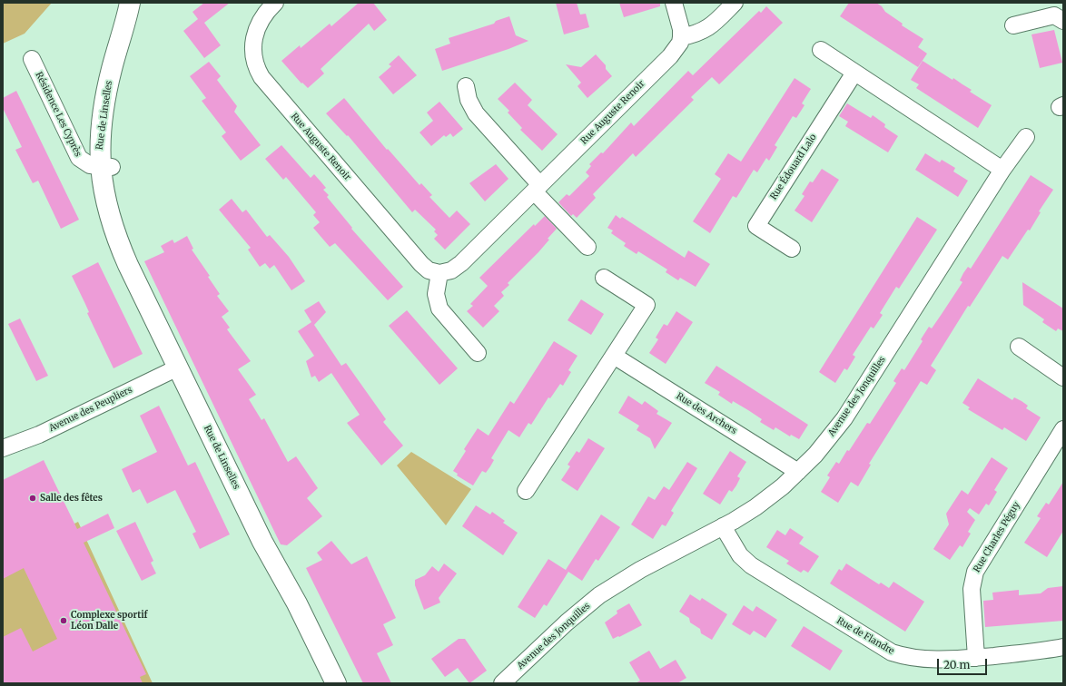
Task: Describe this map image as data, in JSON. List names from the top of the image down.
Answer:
{
  "streets": {
    "street": [
      "Rue Auguste Renoir",
      "Résidence Les Cyprès",
      "Rue de Linselles",
      "Rue Édouard Lalo",
      "Avenue des Jonquilles",
      "Avenue des Peupliers",
      "Rue des Archers",
      "Rue Charles Péguy",
      "Rue de Flandre"
    ]
  },
  "crossings": [
    ["Résidence Les Cyprès", "Rue de Linselles"],
    ["Rue de Linselles", "Avenue des Peupliers"],
    ["Avenue des Jonquilles", "Rue des Archers"],
    ["Avenue des Jonquilles", "Rue de Flandre"],
    ["Rue Charles Péguy", "Rue de Flandre"]
  ],
  "places": ["Salle des fêtes", "Complexe sportif Léon Dalle"],
  "scale_bar": "20 m"
}
